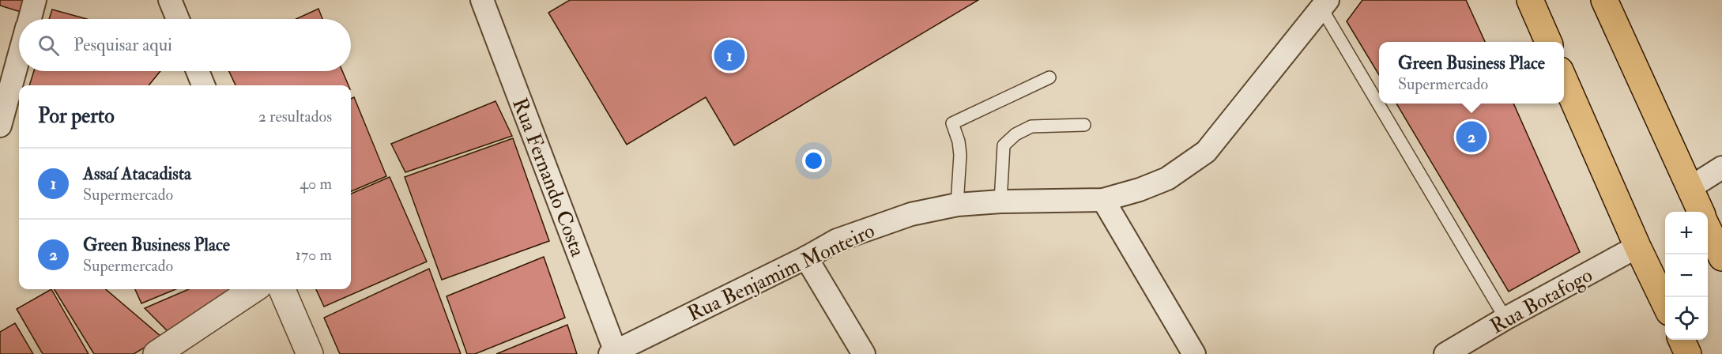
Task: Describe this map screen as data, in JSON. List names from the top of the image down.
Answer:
{
  "streets": {
    "street": ["Rua Fernando Costa", "Rua Benjamim Monteiro", "Rua Botafogo"]
  },
  "crossings": [
    ["Rua Fernando Costa", "Rua Benjamim Monteiro"]
  ],
  "page": {
    "search": "Pesquisar aqui",
    "pins": ["1", "2"],
    "popup": ["Green Business Place", "Supermercado"],
    "heading": ["Por perto", "2 resultados"],
    "list": [
      {
        "mark": "1",
        "name": "Assaí Atacadista",
        "note": "Supermercado",
        "value": "40 m"
      },
      {
        "mark": "2",
        "name": "Green Business Place",
        "note": "Supermercado",
        "value": "170 m"
      }
    ],
    "map_buttons": ["+", "−"]
  }
}
